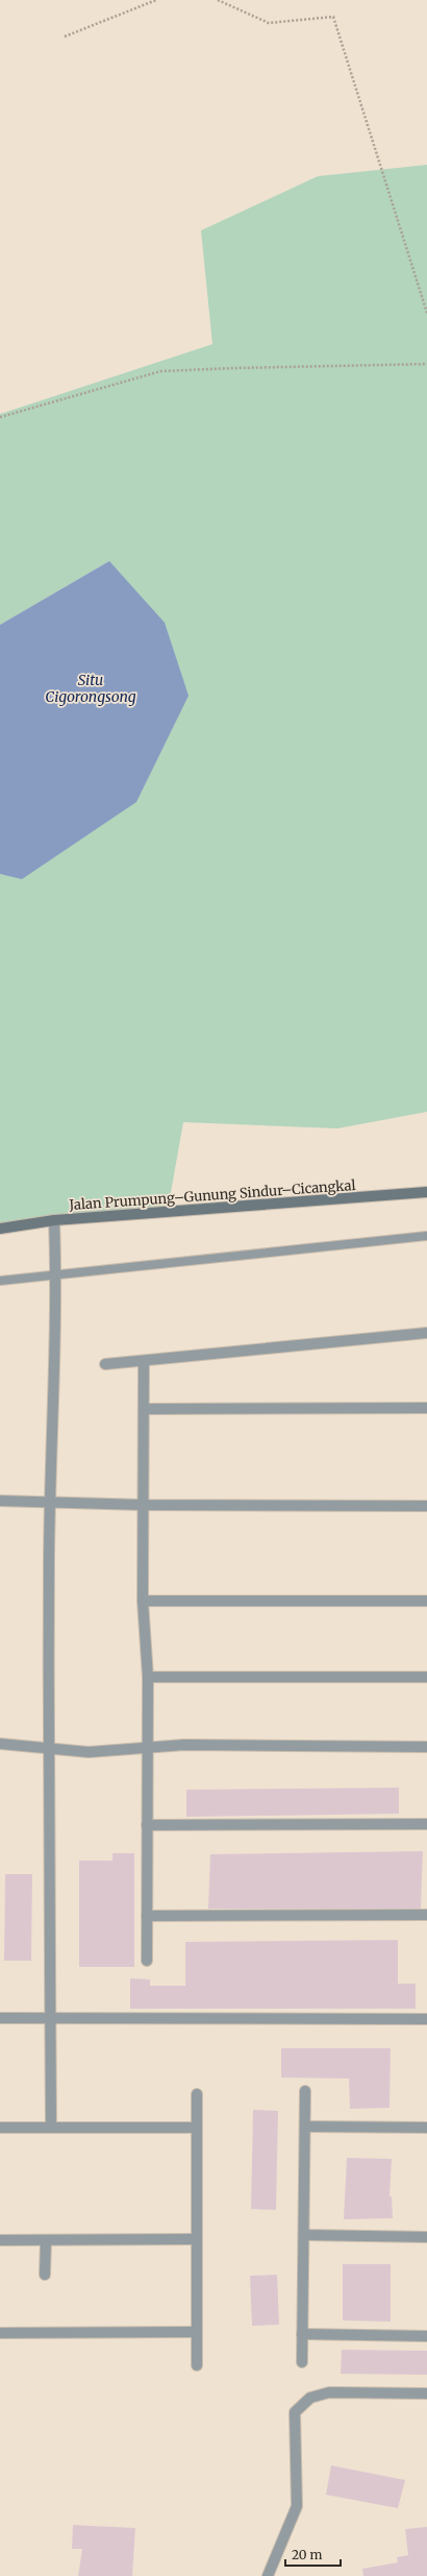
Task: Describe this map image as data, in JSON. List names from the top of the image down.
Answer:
{
  "streets": {
    "main road": ["Jalan Prumpung–Gunung Sindur–Cicangkal"]
  },
  "water": ["Situ Cigorongsong"],
  "scale_bar": "20 m"
}
